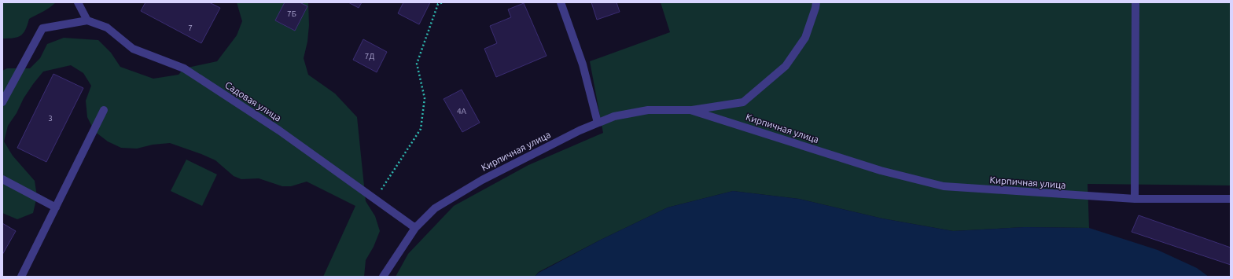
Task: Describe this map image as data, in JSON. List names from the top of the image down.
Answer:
{
  "streets": {
    "street": ["Садовая улица", "Кирпичная улица"]
  },
  "crossings": [
    ["Садовая улица", "Кирпичная улица"]
  ],
  "house_numbers": [
    "7Б",
    "7",
    "7Д",
    "4А",
    "3"
  ]
}
